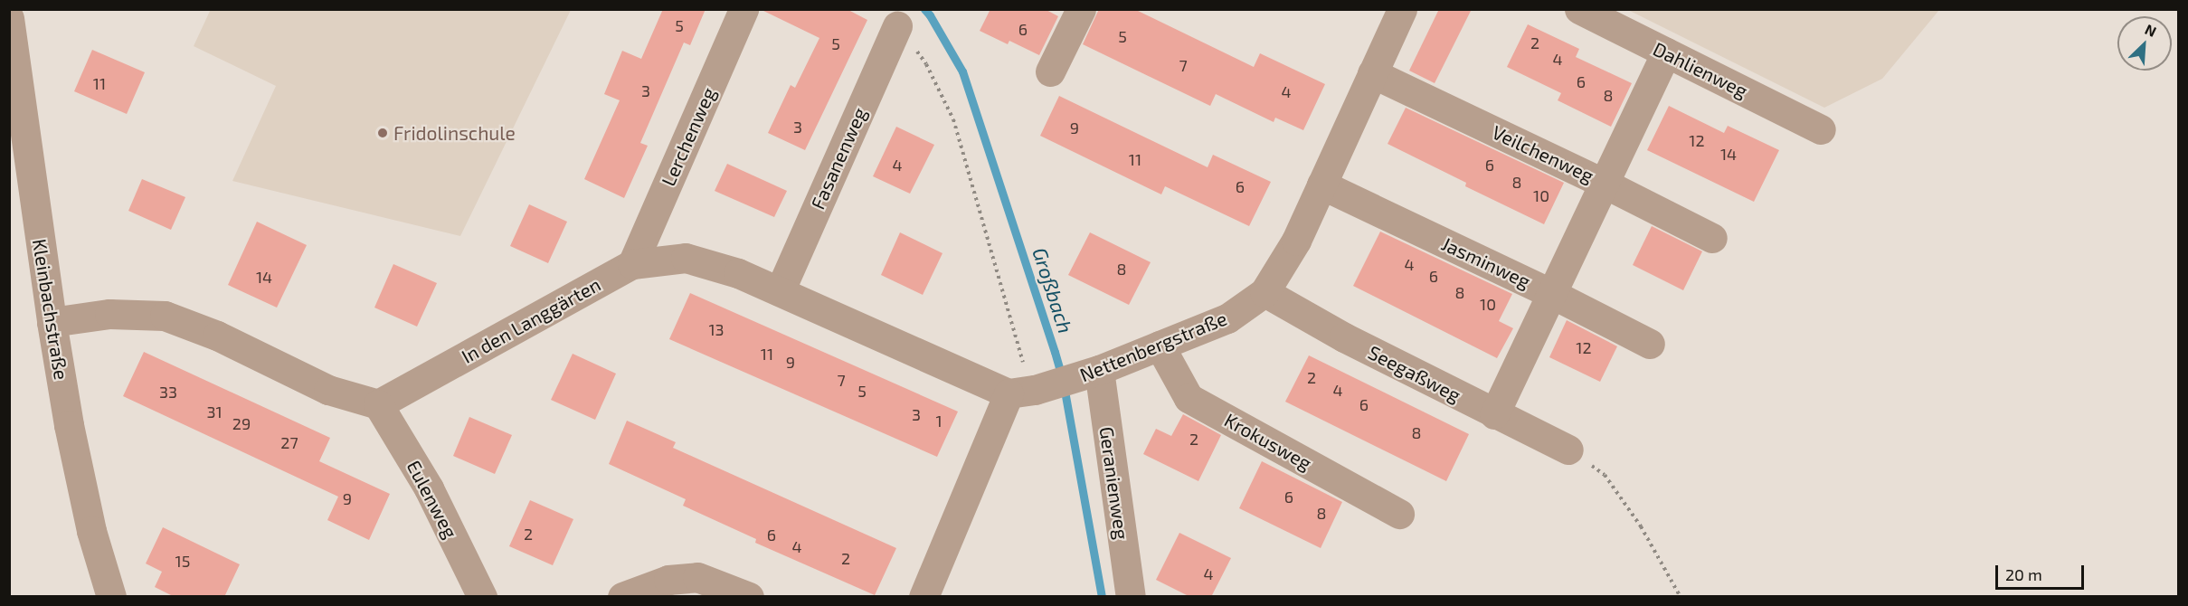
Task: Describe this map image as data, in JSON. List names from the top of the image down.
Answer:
{
  "streets": {
    "street": [
      "Dahlienweg",
      "Lerchenweg",
      "Veilchenweg",
      "Fasanenweg",
      "Jasminweg",
      "Kleinbachstraße",
      "In den Langgärten",
      "Nettenbergstraße",
      "Seegaßweg",
      "Krokusweg",
      "Geranienweg",
      "Eulenweg"
    ]
  },
  "crossings": [
    ["Lerchenweg", "In den Langgärten"],
    ["Veilchenweg", "Nettenbergstraße"],
    ["Fasanenweg", "In den Langgärten"],
    ["Jasminweg", "Nettenbergstraße"],
    ["In den Langgärten", "Nettenbergstraße"],
    ["In den Langgärten", "Eulenweg"],
    ["Nettenbergstraße", "Seegaßweg"],
    ["Nettenbergstraße", "Krokusweg"],
    ["Nettenbergstraße", "Geranienweg"]
  ],
  "water": ["Großbach"],
  "places": ["Fridolinschule"],
  "house_numbers": [
    "5",
    "6",
    "5",
    "2",
    "5",
    "4",
    "7",
    "6",
    "11",
    "3",
    "4",
    "8",
    "3",
    "9",
    "12",
    "14",
    "11",
    "4",
    "6",
    "8",
    "6",
    "10",
    "4",
    "8",
    "6",
    "14",
    "8",
    "10",
    "13",
    "12",
    "11",
    "9",
    "2",
    "7",
    "4",
    "5",
    "33",
    "6",
    "31",
    "3",
    "1",
    "29",
    "8",
    "2",
    "27",
    "6",
    "9",
    "8",
    "2",
    "6",
    "4",
    "2",
    "15",
    "4"
  ],
  "scale_bar": "20 m",
  "north": "top right"
}
